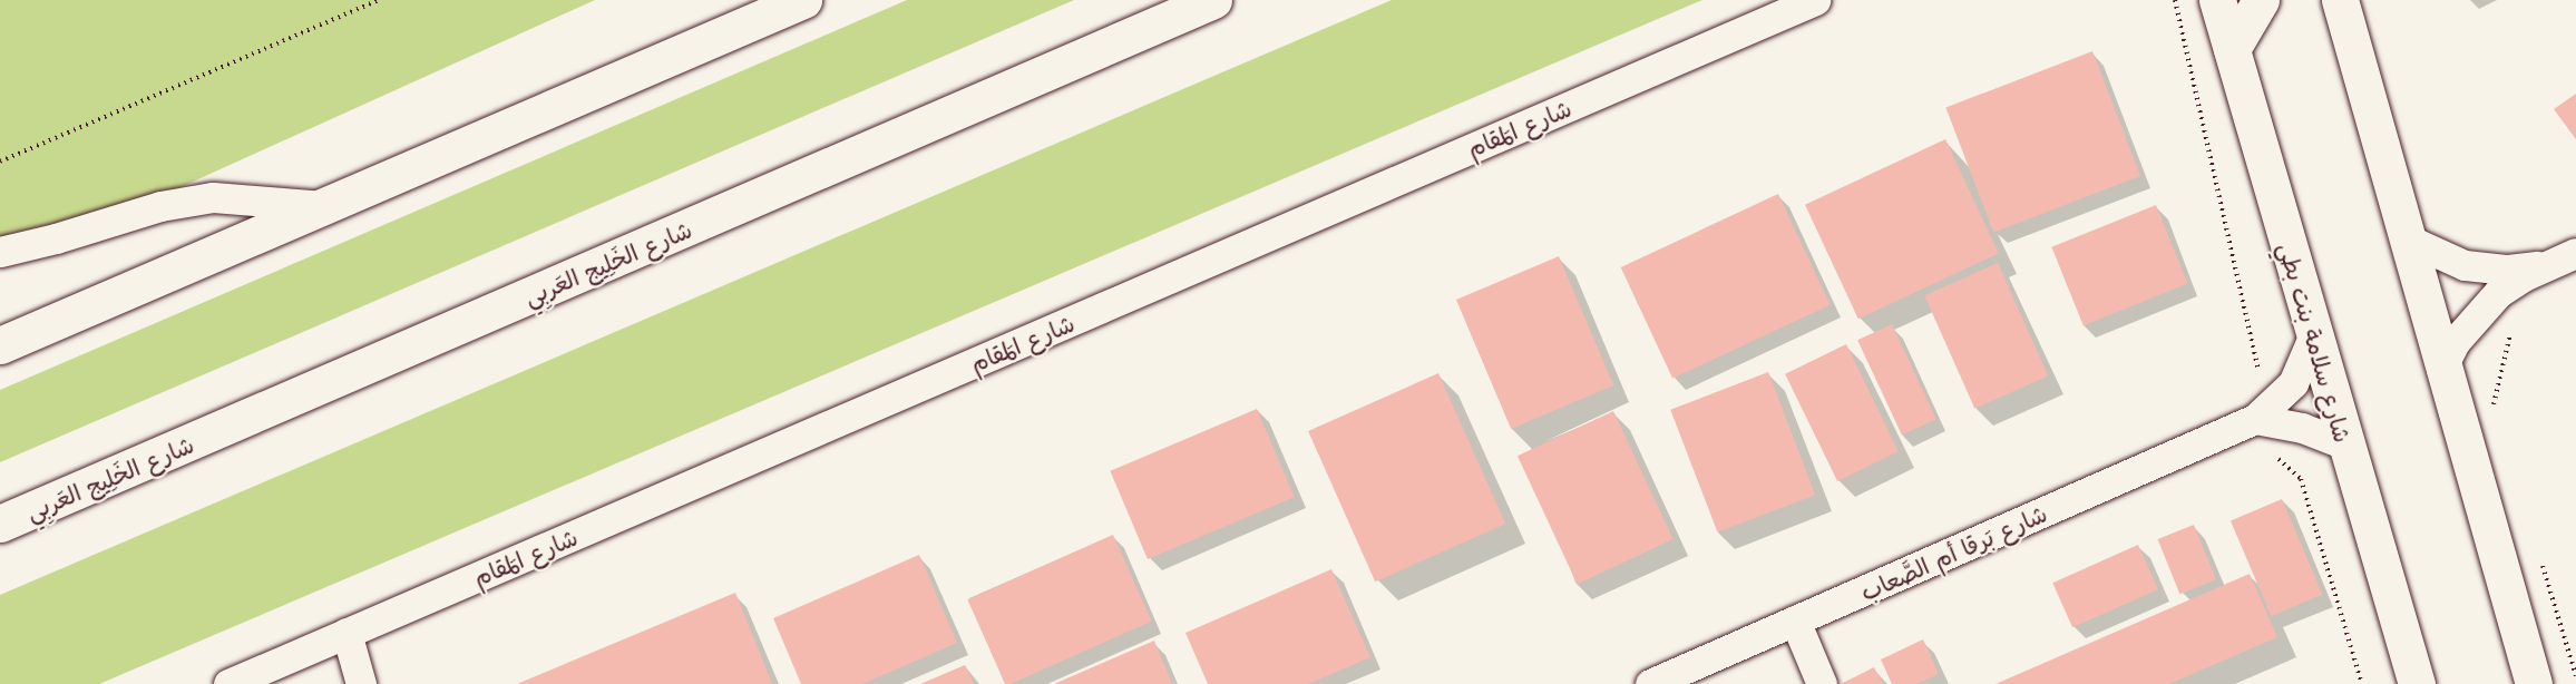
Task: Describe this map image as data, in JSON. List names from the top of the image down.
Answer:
{
  "streets": {
    "main road": ["شارع الخَلِيج العَربِي", "شارع سلامة بنت بطي"],
    "street": ["شارع المَقام", "شارع بَرقا أم الصَّعاب"]
  },
  "crossings": [
    ["شارع سلامة بنت بطي", "شارع بَرقا أم الصَّعاب"]
  ]
}
